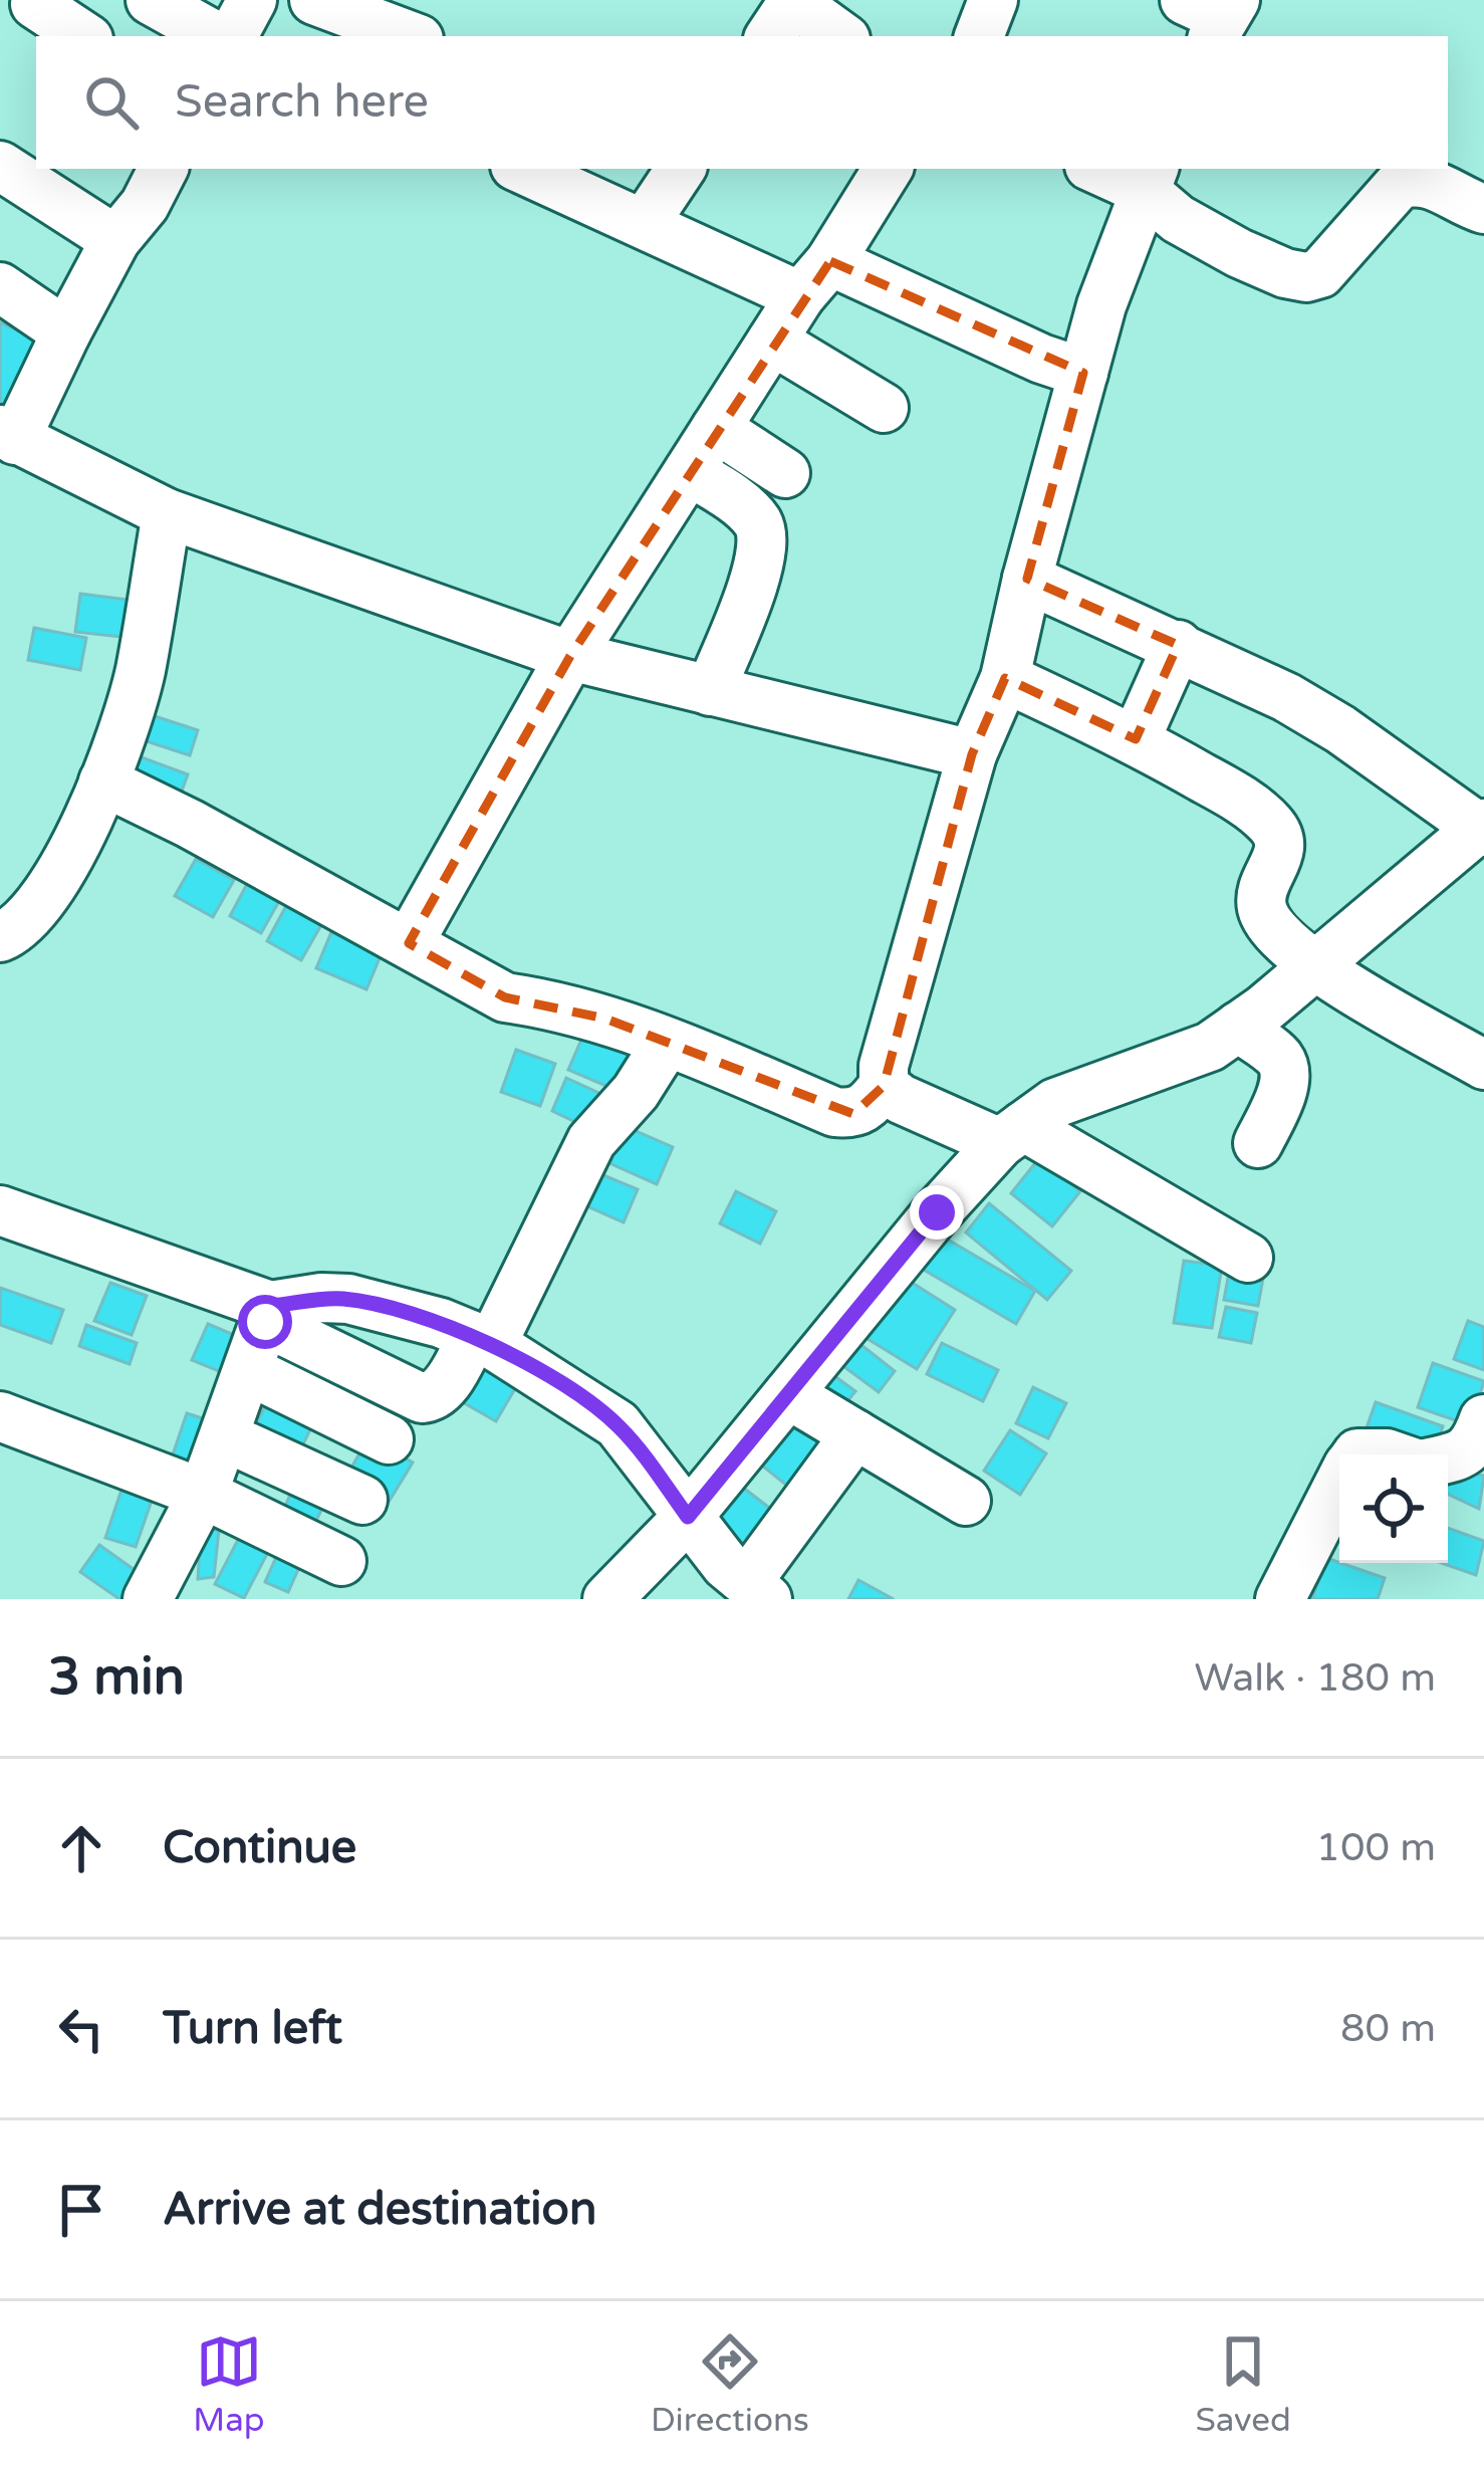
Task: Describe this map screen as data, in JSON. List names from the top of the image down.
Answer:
{
  "page": {
    "search": "Search here",
    "heading": ["3 min", "Walk · 180 m"],
    "list": [
      ["Continue", "100 m"],
      ["Turn left", "80 m"],
      "Arrive at destination"
    ],
    "nav": ["Map", "Directions", "Saved"]
  }
}
